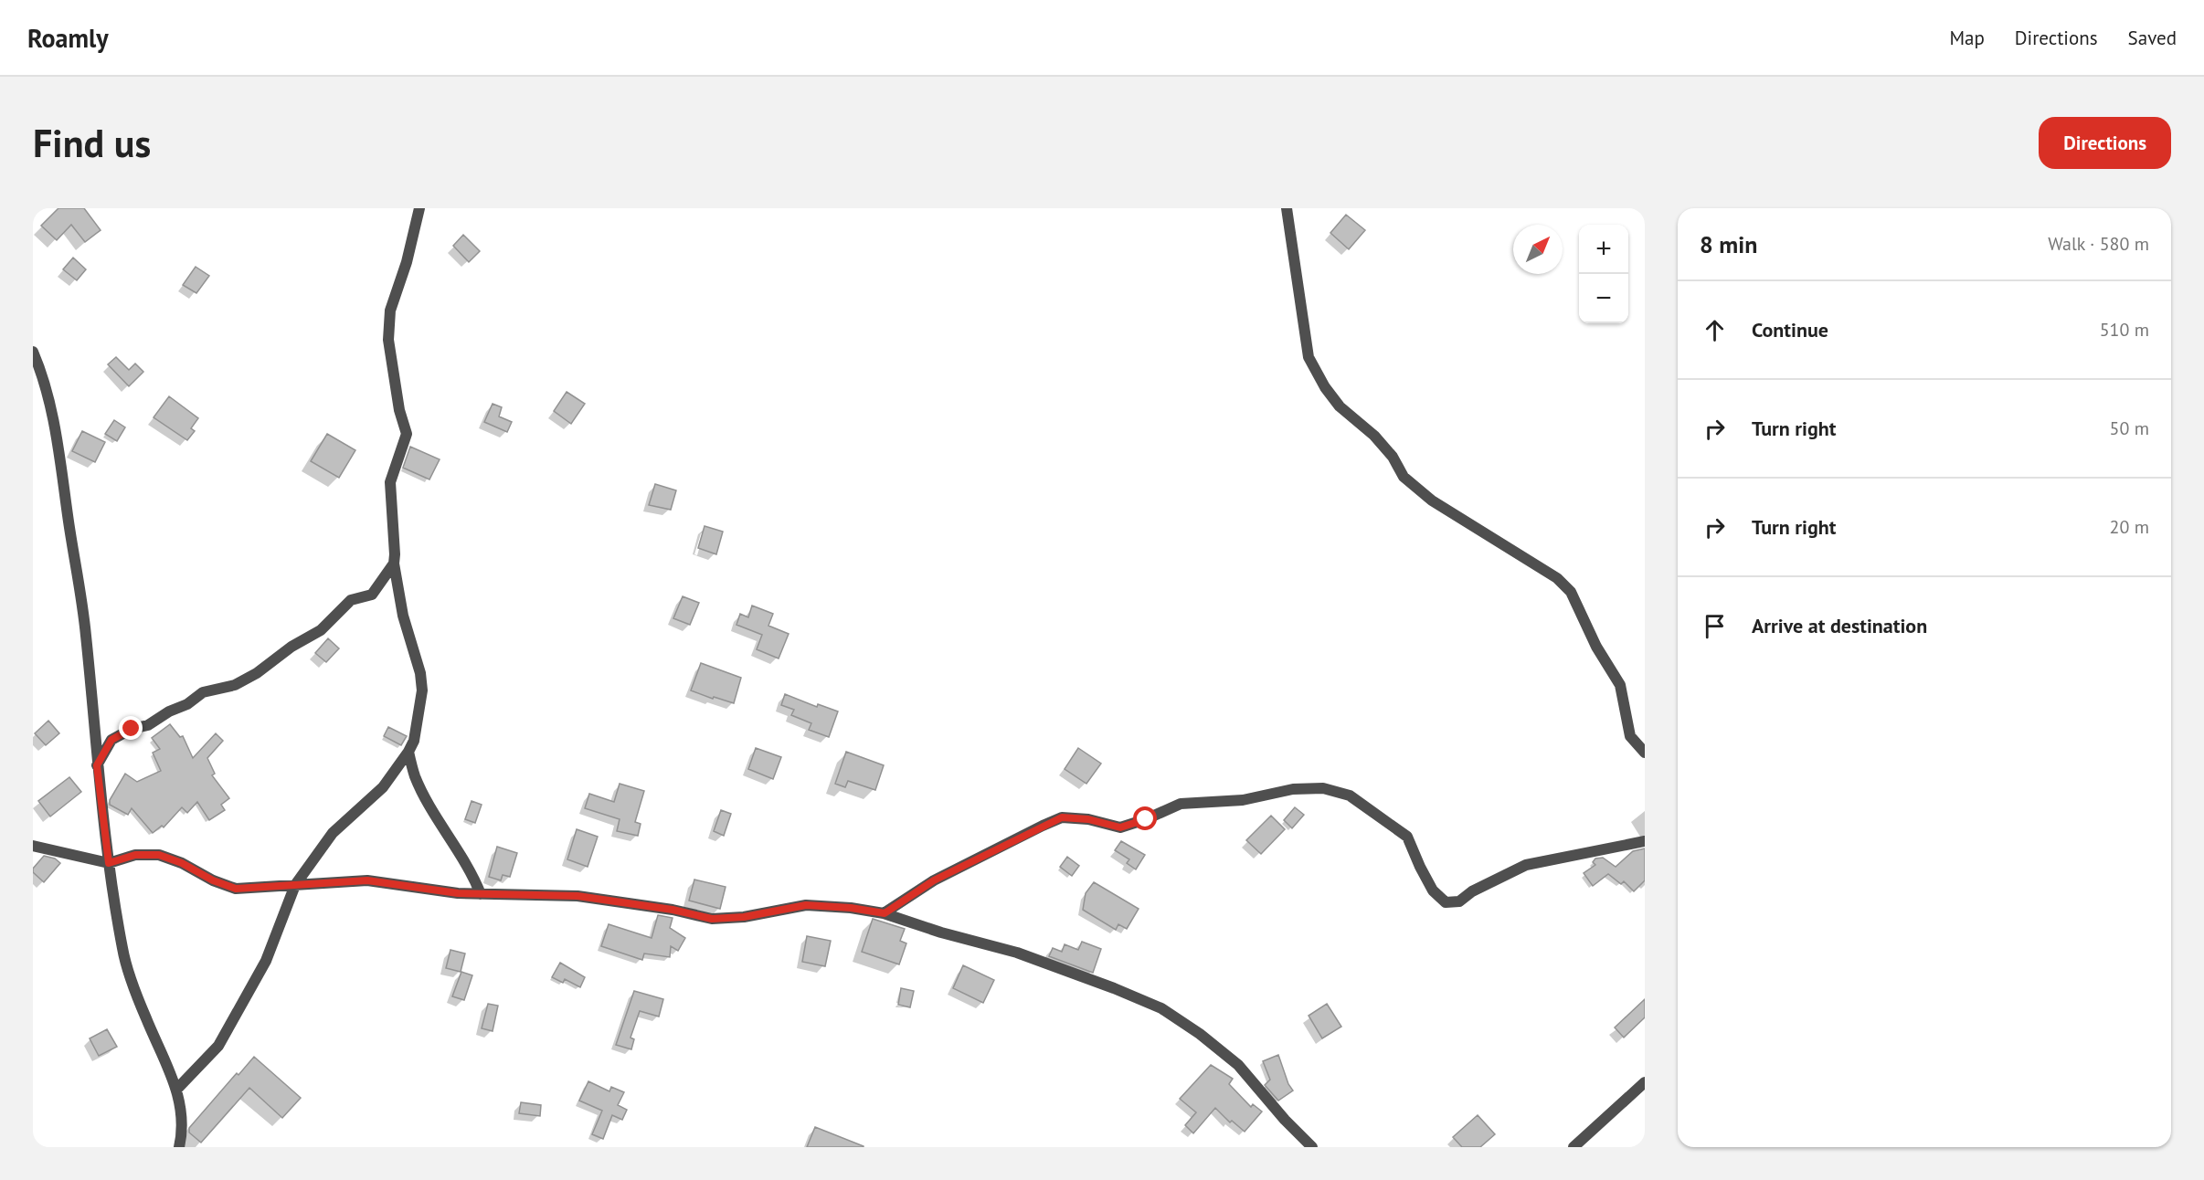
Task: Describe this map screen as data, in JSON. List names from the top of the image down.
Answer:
{
  "north": "top right",
  "page": {
    "header": "Roamly",
    "nav": ["Map", "Directions", "Saved"],
    "buttons": "Directions",
    "title": "Find us",
    "heading": ["8 min", "Walk · 580 m"],
    "map_buttons": ["+", "−"],
    "list": [
      ["Continue", "510 m"],
      ["Turn right", "50 m"],
      ["Turn right", "20 m"],
      "Arrive at destination"
    ]
  }
}
